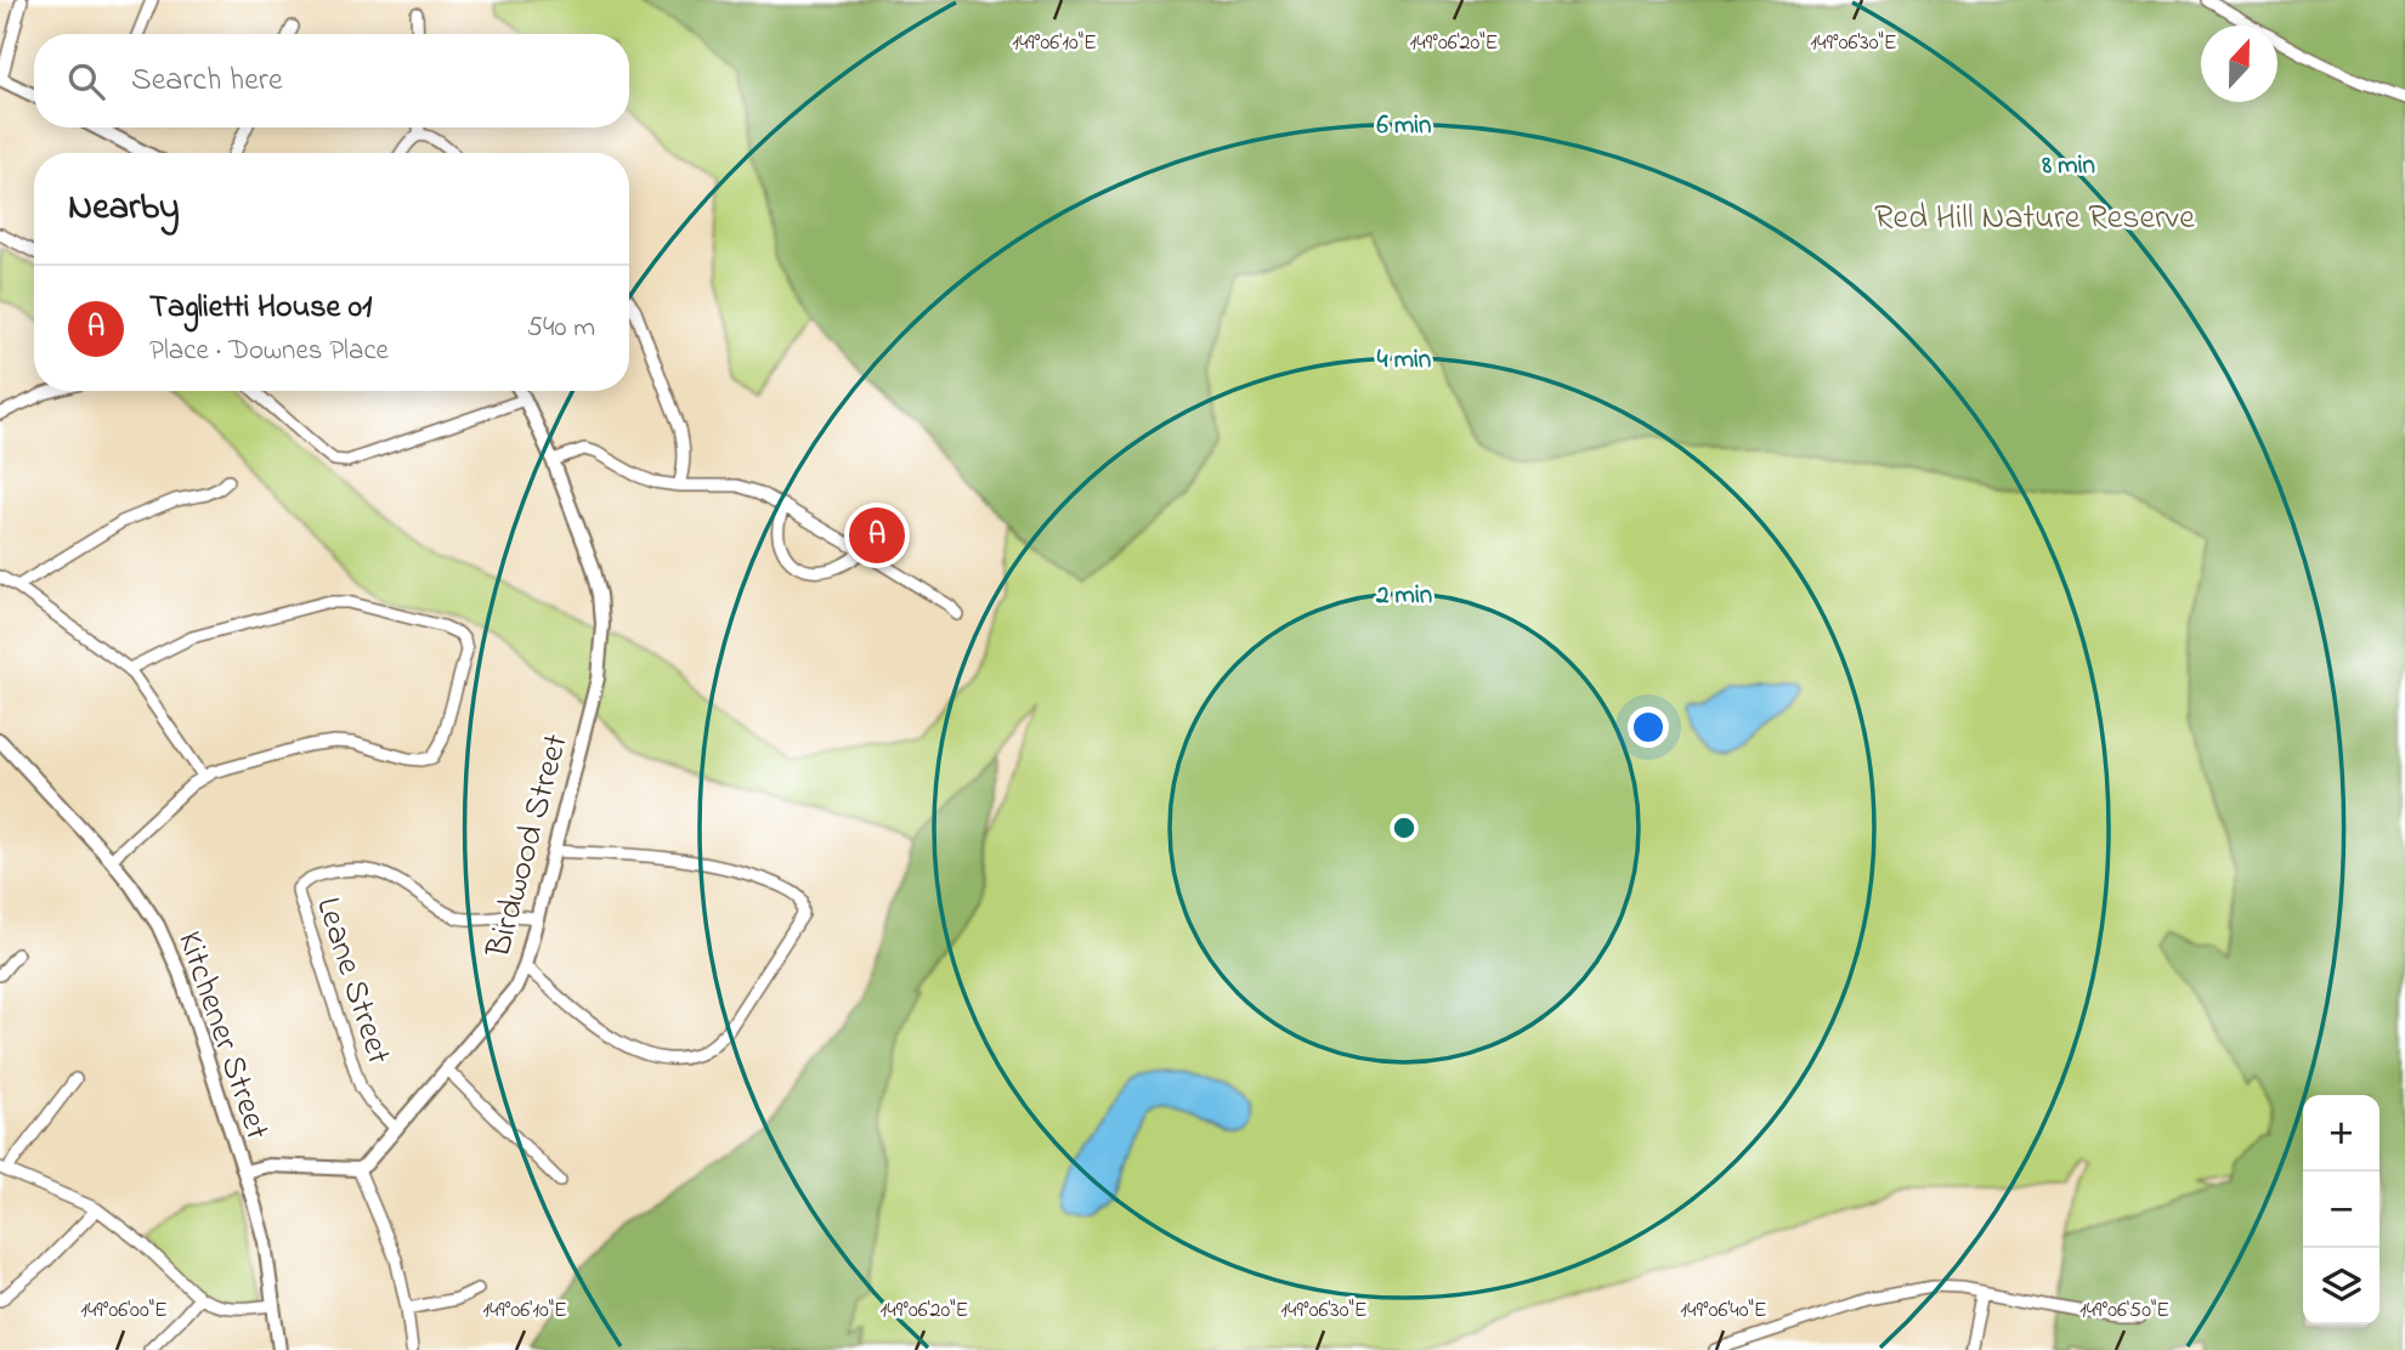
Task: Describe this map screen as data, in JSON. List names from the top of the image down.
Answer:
{
  "streets": {
    "street": ["Birdwood Street", "Leane Street", "Kitchener Street"]
  },
  "crossings": [
    ["Birdwood Street", "Leane Street"]
  ],
  "parks": ["Red Hill Nature Reserve"],
  "north": "top",
  "page": {
    "search": "Search here",
    "heading": "Nearby",
    "list": [
      {
        "mark": "A",
        "name": "Taglietti House 01",
        "note": "Place · Downes Place",
        "value": "540 m"
      }
    ],
    "pins": "A",
    "map_buttons": ["+", "−"]
  },
  "coordinates": [
    "149°06'10\"E",
    "149°06'20\"E",
    "149°06'30\"E",
    "149°06'00\"E",
    "149°06'40\"E",
    "149°06'50\"E"
  ],
  "rings": [
    "6 min",
    "8 min",
    "4 min",
    "2 min"
  ]
}
